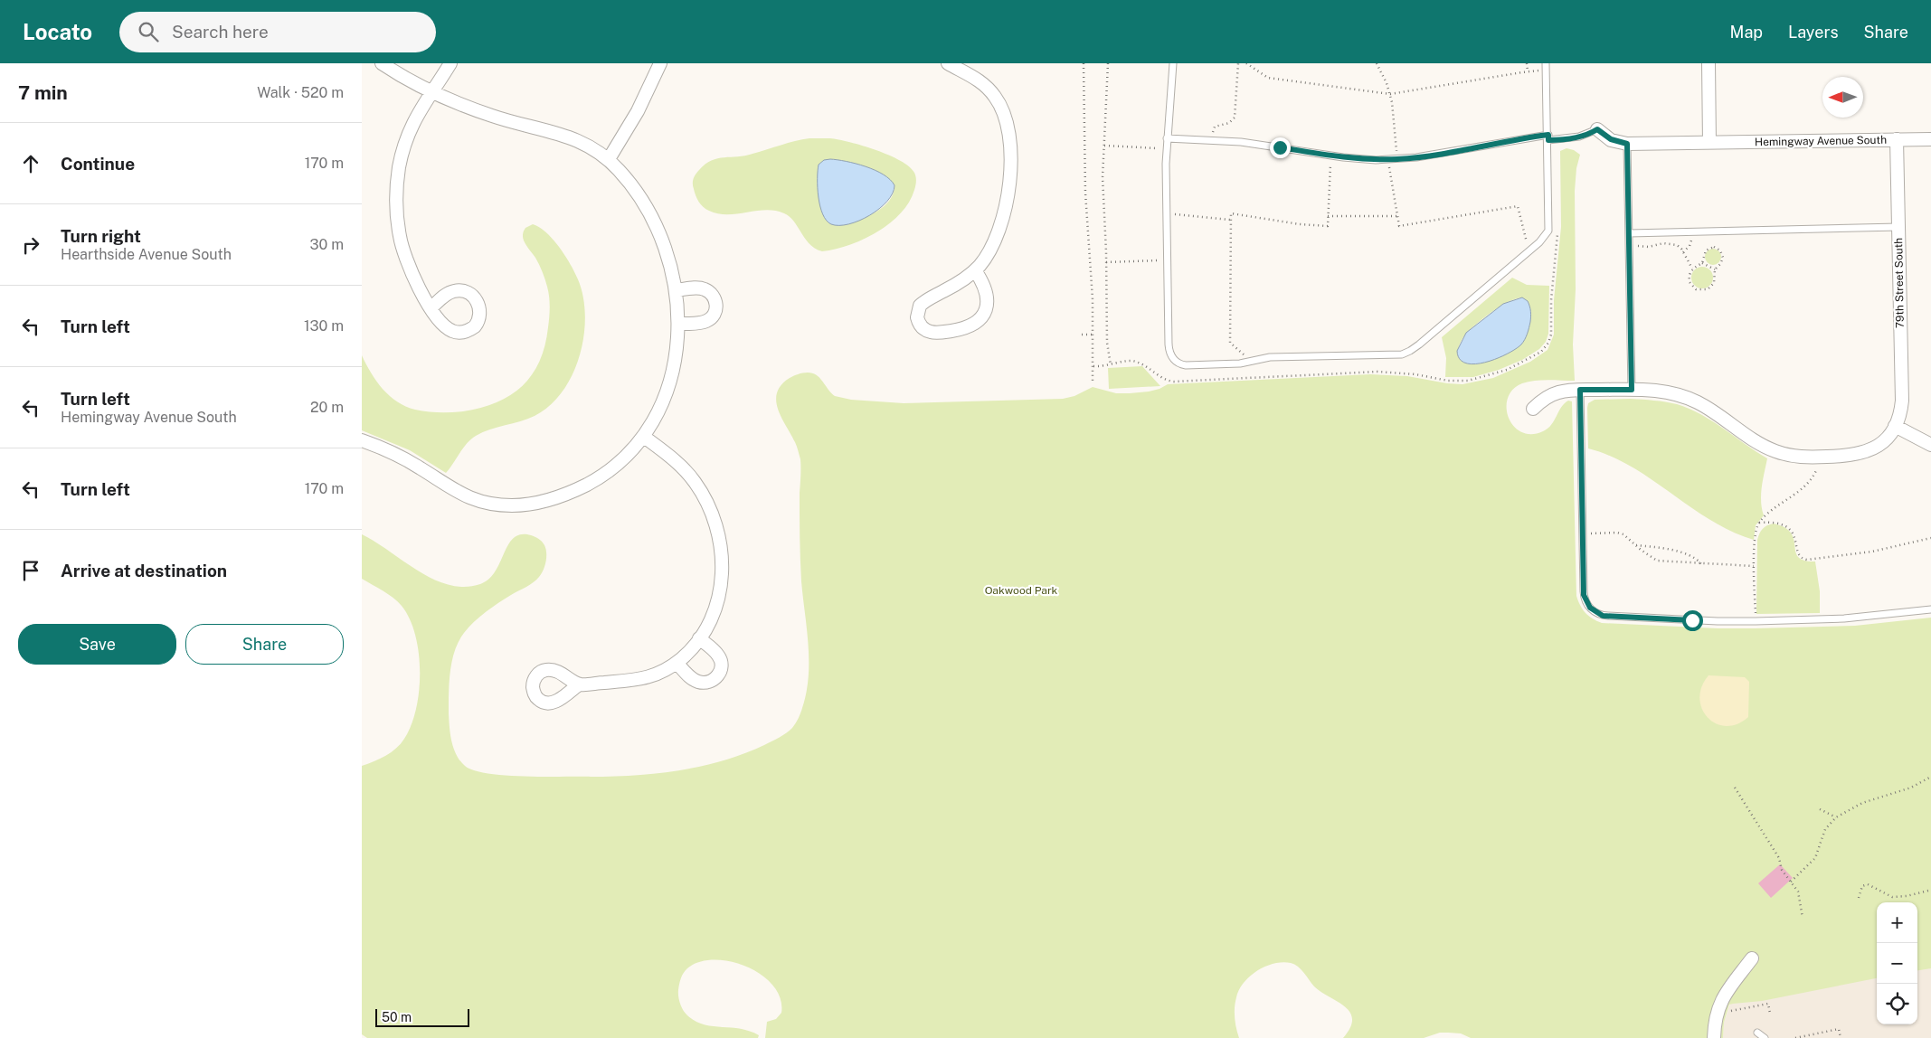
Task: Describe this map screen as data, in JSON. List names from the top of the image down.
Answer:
{
  "streets": {
    "street": ["Hemingway Avenue South", "79th Street South"]
  },
  "crossings": [
    ["Hemingway Avenue South", "79th Street South"]
  ],
  "parks": ["Oakwood Park"],
  "scale_bar": "50 m",
  "north": "left",
  "page": {
    "header": "Locato",
    "search": "Search here",
    "nav": ["Map", "Layers", "Share"],
    "heading": ["7 min", "Walk · 520 m"],
    "list": [
      ["Continue", "170 m"],
      ["Turn right", "Hearthside Avenue South", "30 m"],
      ["Turn left", "130 m"],
      ["Turn left", "Hemingway Avenue South", "20 m"],
      ["Turn left", "170 m"],
      "Arrive at destination"
    ],
    "buttons": ["Save", "Share"],
    "map_buttons": ["+", "−"],
    "scale": "50 m"
  }
}
